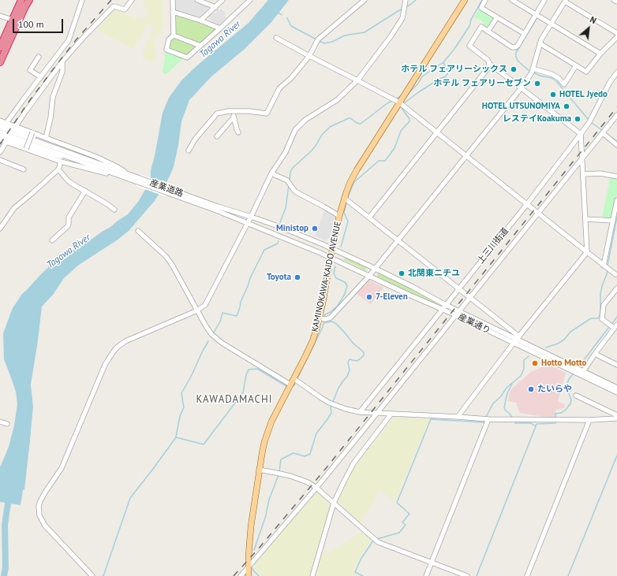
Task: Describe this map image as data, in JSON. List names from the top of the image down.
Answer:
{
  "streets": {
    "main road": ["KAMINOKAWA-KAIDO AVENUE"],
    "street": ["産業道路", "上三川街道", "産業通り"]
  },
  "crossings": [
    ["産業道路", "KAMINOKAWA-KAIDO AVENUE"],
    ["産業道路", "産業通り"],
    ["上三川街道", "産業通り"],
    ["KAMINOKAWA-KAIDO AVENUE", "産業通り"]
  ],
  "districts": ["KAWADAMACHI"],
  "water": ["Tagawa River"],
  "places": [
    "ホテル フェアリーシックス",
    "ホテル フェアリーセブン",
    "HOTEL Jyedo",
    "HOTEL UTSUNOMIYA",
    "レステイKoakuma",
    "Ministop",
    "北関東ニチユ",
    "Toyota",
    "7-Eleven",
    "Hotto Motto",
    "たいらや"
  ],
  "scale_bar": "100 m",
  "north": "top right"
}
